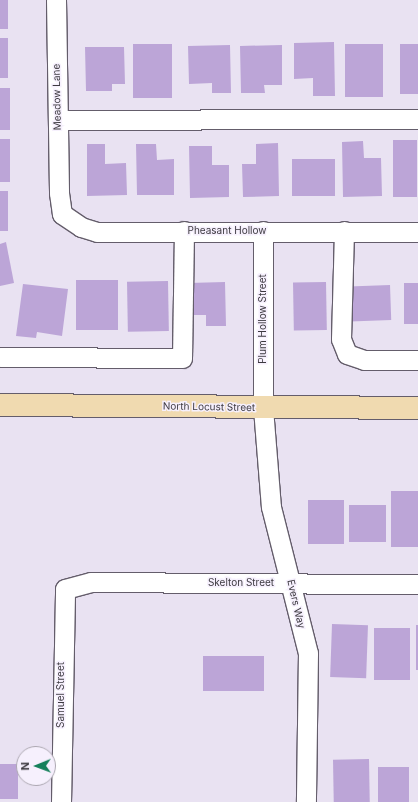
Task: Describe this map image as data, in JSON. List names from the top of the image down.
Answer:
{
  "streets": {
    "main road": ["North Locust Street"],
    "street": [
      "Meadow Lane",
      "Pheasant Hollow",
      "Plum Hollow Street",
      "Skelton Street",
      "Evers Way",
      "Samuel Street"
    ]
  },
  "crossings": [
    ["Meadow Lane", "Pheasant Hollow"],
    ["Pheasant Hollow", "Plum Hollow Street"],
    ["Plum Hollow Street", "North Locust Street"],
    ["Plum Hollow Street", "Evers Way"],
    ["North Locust Street", "Evers Way"],
    ["Skelton Street", "Evers Way"],
    ["Skelton Street", "Samuel Street"]
  ],
  "north": "left"
}
